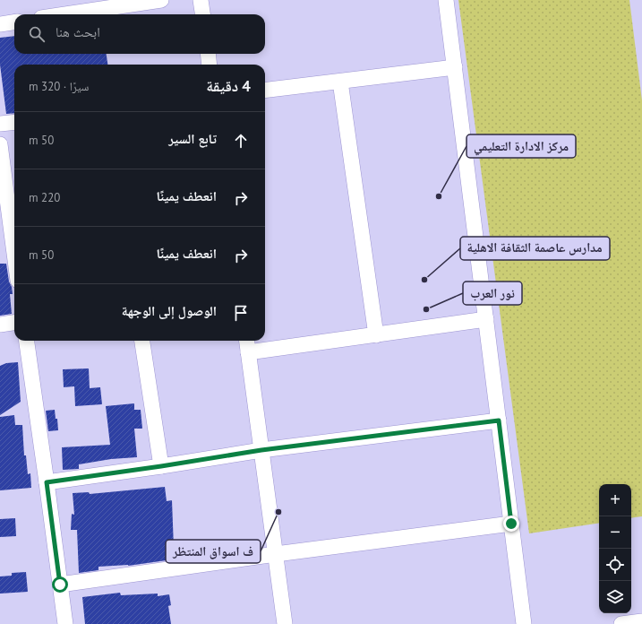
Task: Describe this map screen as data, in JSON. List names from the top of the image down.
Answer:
{
  "places": [
    "مركز الادارة التعليمي",
    "مدارس عاصمة الثقافة الاهلية",
    "نور العرب",
    "ف اسواق المنتظر"
  ],
  "page": {
    "search": "ابحث هنا",
    "heading": ["4 دقيقة", "سيرًا · 320 m"],
    "list": [
      ["تابع السير", "50 m"],
      ["انعطف يمينًا", "220 m"],
      ["انعطف يمينًا", "50 m"],
      "الوصول إلى الوجهة"
    ],
    "map_buttons": ["+", "−"]
  }
}
